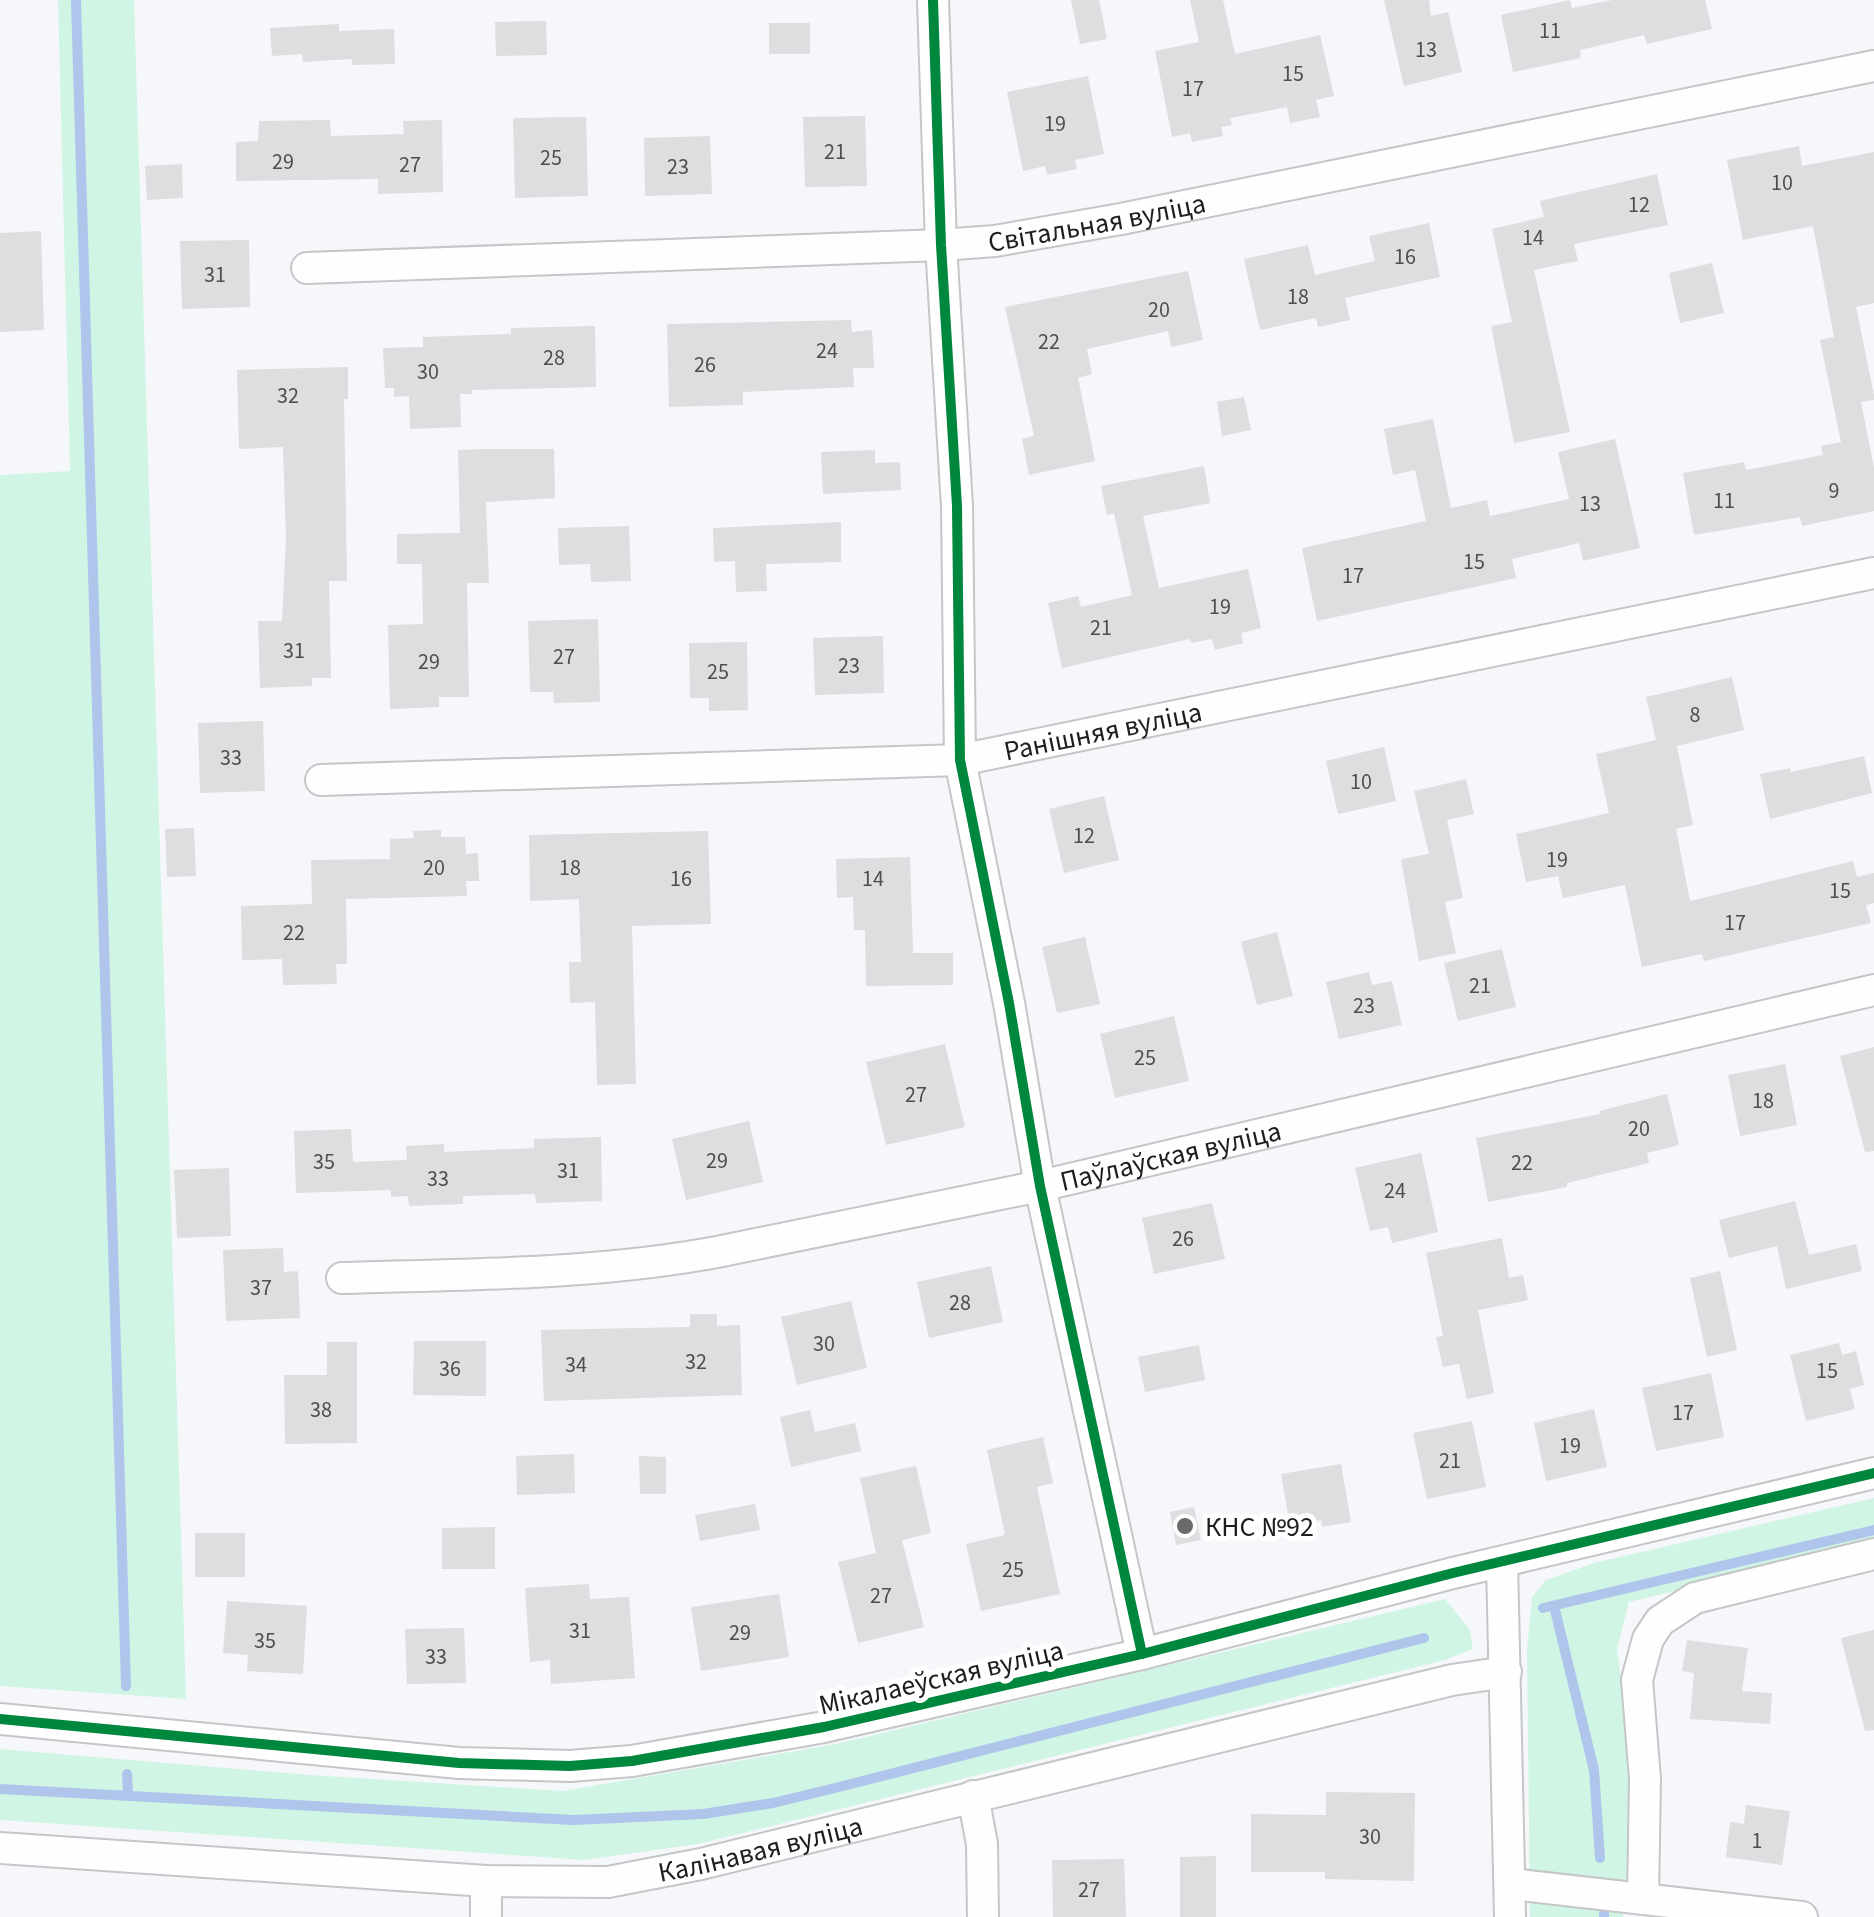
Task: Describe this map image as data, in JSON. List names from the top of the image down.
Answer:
{
  "streets": {
    "street": [
      "Світальная вуліца",
      "Ранішняя вуліца",
      "Паўлаўская вуліца",
      "Мікалаеўская вуліца",
      "Калінавая вуліца"
    ]
  },
  "places": ["КНС №92"],
  "house_numbers": [
    "11",
    "13",
    "15",
    "17",
    "19",
    "21",
    "25",
    "29",
    "27",
    "23",
    "10",
    "12",
    "14",
    "16",
    "31",
    "18",
    "20",
    "22",
    "24",
    "28",
    "26",
    "30",
    "32",
    "9",
    "11",
    "13",
    "15",
    "17",
    "19",
    "21",
    "31",
    "27",
    "29",
    "23",
    "25",
    "8",
    "33",
    "10",
    "12",
    "19",
    "20",
    "18",
    "16",
    "14",
    "15",
    "17",
    "22",
    "21",
    "23",
    "25",
    "27",
    "18",
    "20",
    "29",
    "35",
    "22",
    "31",
    "33",
    "24",
    "26",
    "37",
    "28",
    "30",
    "32",
    "34",
    "36",
    "15",
    "38",
    "17",
    "19",
    "21",
    "25",
    "27",
    "31",
    "29",
    "35",
    "33",
    "30",
    "1",
    "27"
  ]
}
